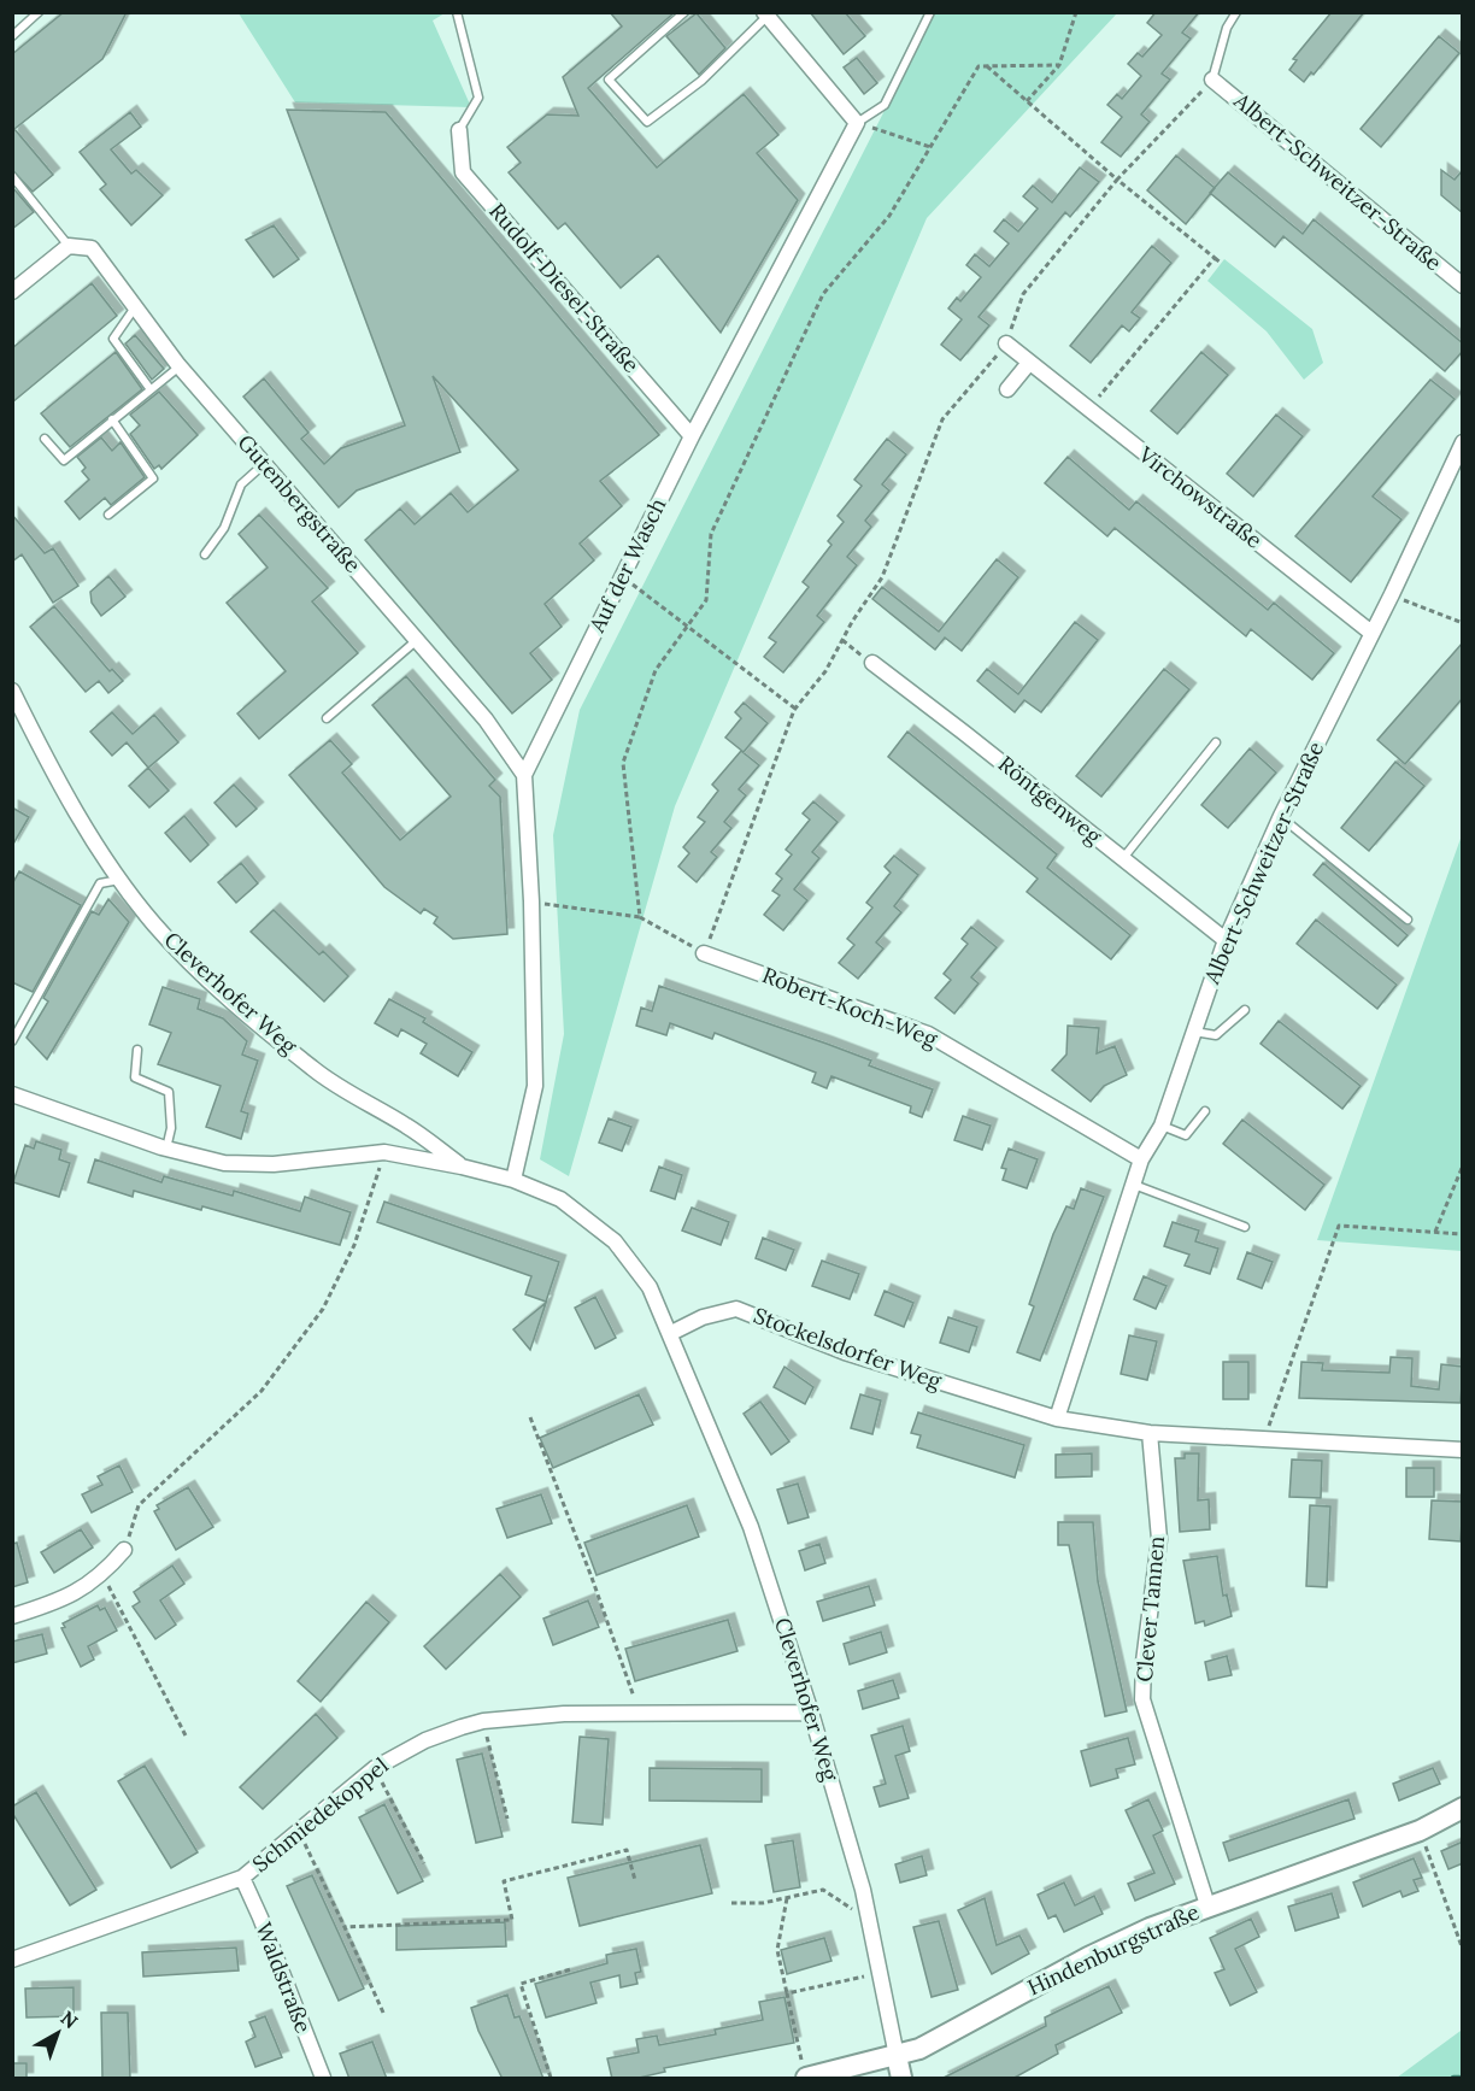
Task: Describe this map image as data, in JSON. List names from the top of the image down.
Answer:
{
  "streets": {
    "street": [
      "Albert-Schweitzer-Straße",
      "Rudolf-Diesel-Straße",
      "Virchowstraße",
      "Gutenbergstraße",
      "Auf der Wasch",
      "Röntgenweg",
      "Cleverhofer Weg",
      "Robert-Koch-Weg",
      "Stockelsdorfer Weg",
      "Clever Tannen",
      "Schmiedekoppel",
      "Hindenburgstraße",
      "Waldstraße"
    ]
  },
  "crossings": [
    ["Albert-Schweitzer-Straße", "Virchowstraße"],
    ["Albert-Schweitzer-Straße", "Röntgenweg"],
    ["Albert-Schweitzer-Straße", "Robert-Koch-Weg"],
    ["Albert-Schweitzer-Straße", "Stockelsdorfer Weg"],
    ["Rudolf-Diesel-Straße", "Auf der Wasch"],
    ["Gutenbergstraße", "Auf der Wasch"],
    ["Cleverhofer Weg", "Stockelsdorfer Weg"],
    ["Cleverhofer Weg", "Schmiedekoppel"],
    ["Cleverhofer Weg", "Hindenburgstraße"],
    ["Stockelsdorfer Weg", "Clever Tannen"],
    ["Clever Tannen", "Hindenburgstraße"],
    ["Schmiedekoppel", "Waldstraße"]
  ],
  "north": "top right"
}
